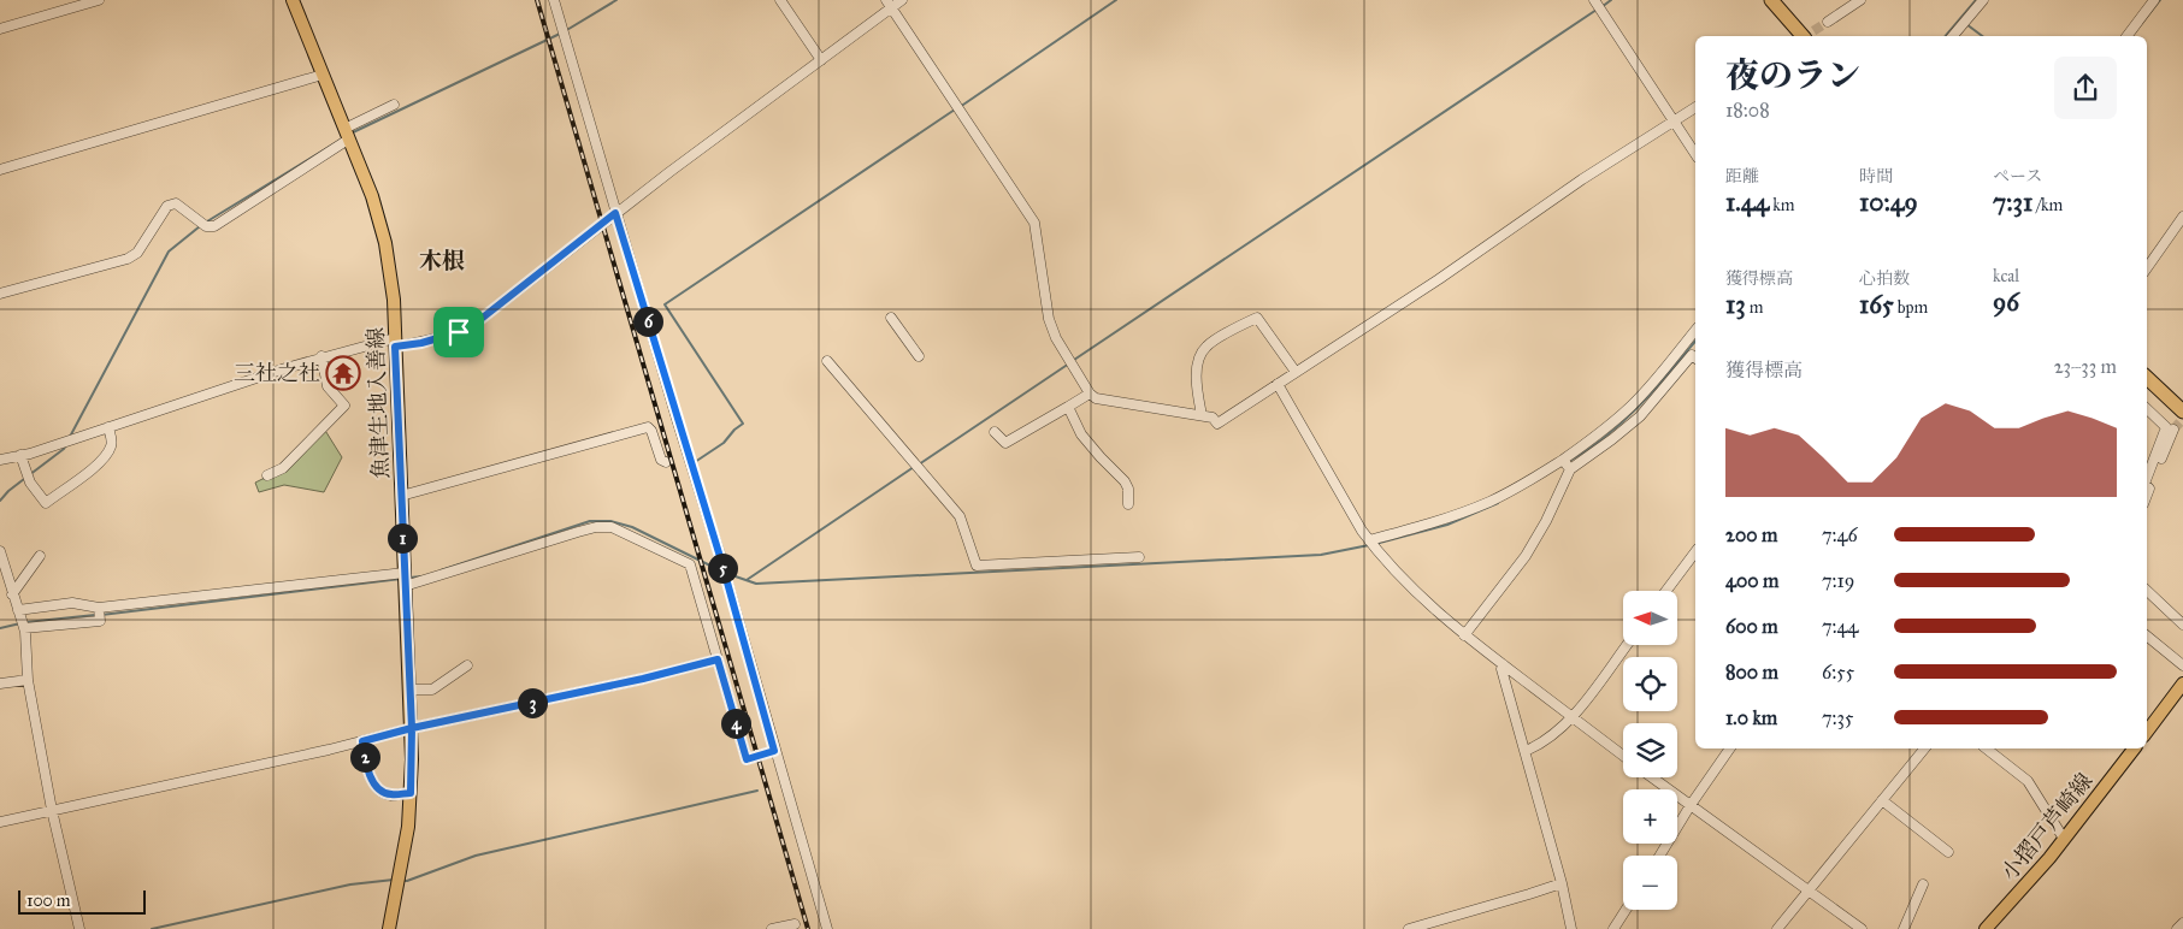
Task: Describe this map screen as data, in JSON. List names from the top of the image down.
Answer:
{
  "streets": {
    "main road": ["魚津生地入善線", "小摺戸芦崎線"]
  },
  "districts": ["木根"],
  "places": {
    "temple": ["三社之社"]
  },
  "scale_bar": "100 m",
  "north": "left",
  "page": {
    "heading": ["夜のラン", "18:08"],
    "stats": [
      ["距離", "1.44 km"],
      ["時間", "10:49"],
      ["ペース", "7:31 /km"],
      ["獲得標高", "13 m"],
      ["心拍数", "165 bpm"],
      ["kcal", "96"]
    ],
    "pins": [
      "6",
      "1",
      "5",
      "3",
      "4",
      "2"
    ],
    "chart": ["獲得標高", "23–33 m"],
    "list": [
      {
        "name": "200 m",
        "note": "7:46"
      },
      {
        "name": "400 m",
        "note": "7:19"
      },
      {
        "name": "600 m",
        "note": "7:44"
      },
      {
        "name": "800 m",
        "note": "6:55"
      },
      {
        "name": "1.0 km",
        "note": "7:35"
      }
    ],
    "map_buttons": ["+", "−"],
    "scale": "100 m"
  }
}
